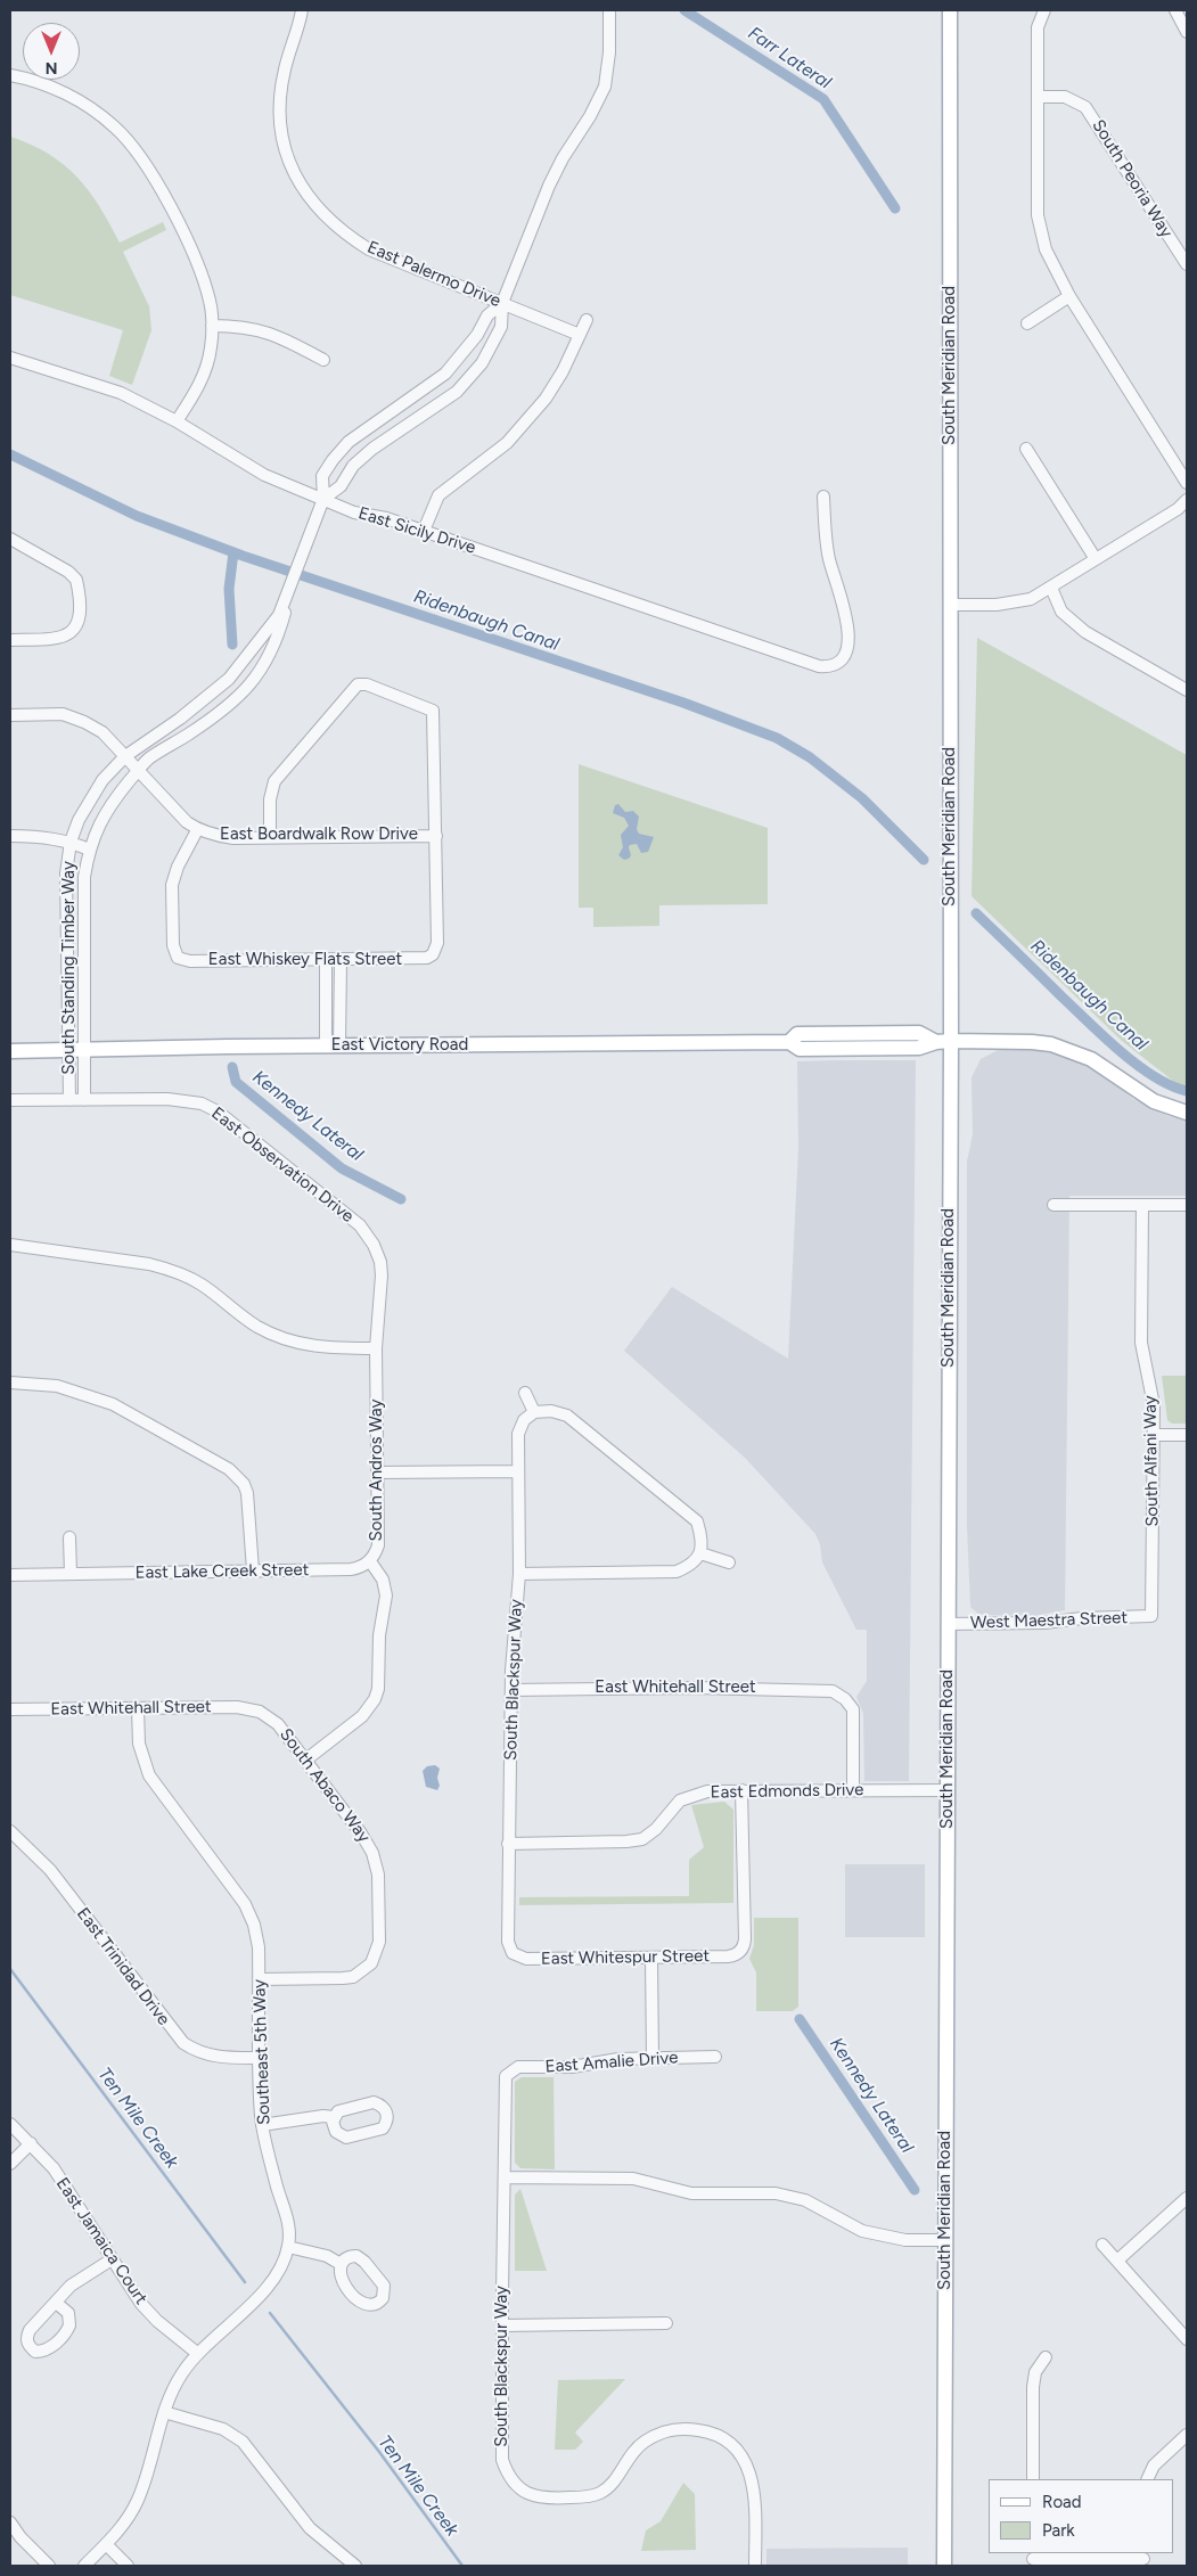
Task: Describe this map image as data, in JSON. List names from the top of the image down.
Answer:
{
  "streets": {
    "main road": ["South Meridian Road", "East Victory Road"],
    "street": [
      "South Peoria Way",
      "East Palermo Drive",
      "East Sicily Drive",
      "East Boardwalk Row Drive",
      "East Whiskey Flats Street",
      "South Standing Timber Way",
      "East Observation Drive",
      "South Alfani Way",
      "South Andros Way",
      "East Lake Creek Street",
      "West Maestra Street",
      "South Blackspur Way",
      "East Whitehall Street",
      "South Abaco Way",
      "East Edmonds Drive",
      "East Whitespur Street",
      "East Trinidad Drive",
      "Southeast 5th Way",
      "East Amalie Drive",
      "East Jamaica Court"
    ]
  },
  "crossings": [
    ["East Palermo Drive", "South Standing Timber Way"],
    ["South Meridian Road", "East Victory Road"],
    ["South Meridian Road", "West Maestra Street"],
    ["South Meridian Road", "East Edmonds Drive"],
    ["East Sicily Drive", "South Standing Timber Way"],
    ["East Boardwalk Row Drive", "East Whiskey Flats Street"],
    ["East Boardwalk Row Drive", "South Standing Timber Way"],
    ["South Standing Timber Way", "East Victory Road"],
    ["South Standing Timber Way", "East Observation Drive"],
    ["East Observation Drive", "South Andros Way"],
    ["South Alfani Way", "West Maestra Street"],
    ["South Andros Way", "East Lake Creek Street"],
    ["South Andros Way", "South Abaco Way"],
    ["South Blackspur Way", "East Whitehall Street"],
    ["South Blackspur Way", "East Edmonds Drive"],
    ["South Blackspur Way", "East Whitespur Street"],
    ["South Blackspur Way", "East Amalie Drive"],
    ["East Whitehall Street", "South Abaco Way"],
    ["East Whitehall Street", "East Edmonds Drive"],
    ["East Whitehall Street", "Southeast 5th Way"],
    ["South Abaco Way", "Southeast 5th Way"],
    ["East Edmonds Drive", "East Whitespur Street"],
    ["East Trinidad Drive", "Southeast 5th Way"],
    ["Southeast 5th Way", "East Jamaica Court"]
  ],
  "water": [
    "Farr Lateral",
    "Ridenbaugh Canal",
    "Kennedy Lateral",
    "Ten Mile Creek"
  ],
  "legend": ["Road", "Park"],
  "north": "bottom"
}
